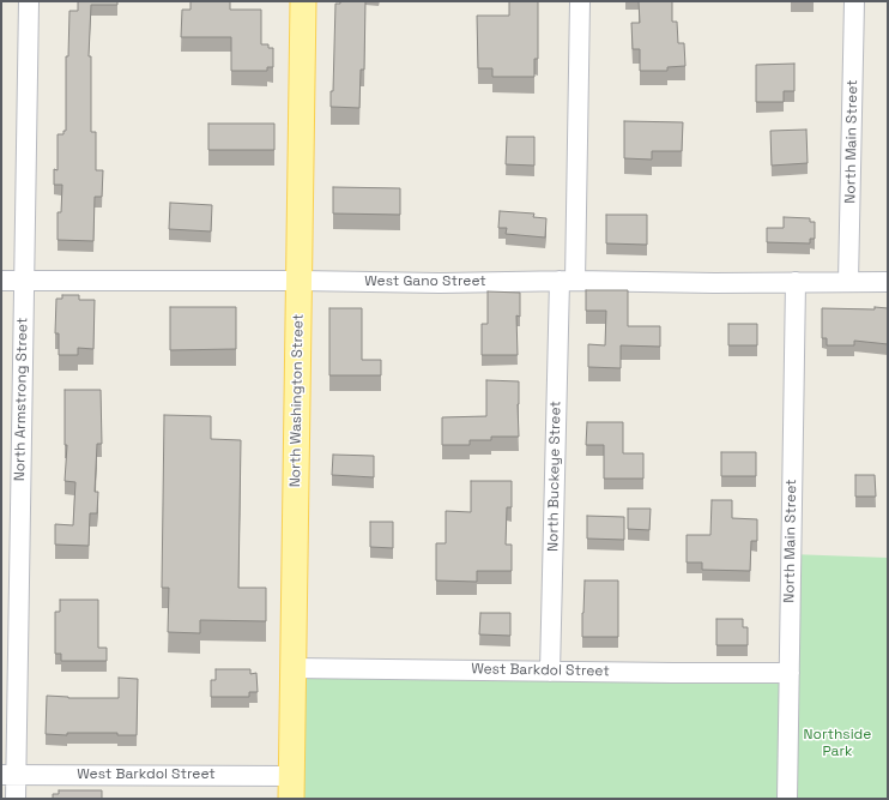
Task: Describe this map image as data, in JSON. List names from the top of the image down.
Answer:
{
  "streets": {
    "main road": ["North Washington Street"],
    "street": [
      "North Main Street",
      "West Gano Street",
      "North Armstrong Street",
      "North Buckeye Street",
      "West Barkdol Street"
    ]
  },
  "crossings": [
    ["North Main Street", "West Gano Street"],
    ["North Main Street", "West Barkdol Street"],
    ["West Gano Street", "North Armstrong Street"],
    ["West Gano Street", "North Washington Street"],
    ["West Gano Street", "North Buckeye Street"],
    ["North Armstrong Street", "West Barkdol Street"],
    ["North Washington Street", "West Barkdol Street"],
    ["North Buckeye Street", "West Barkdol Street"]
  ],
  "parks": ["Northside Park"]
}
